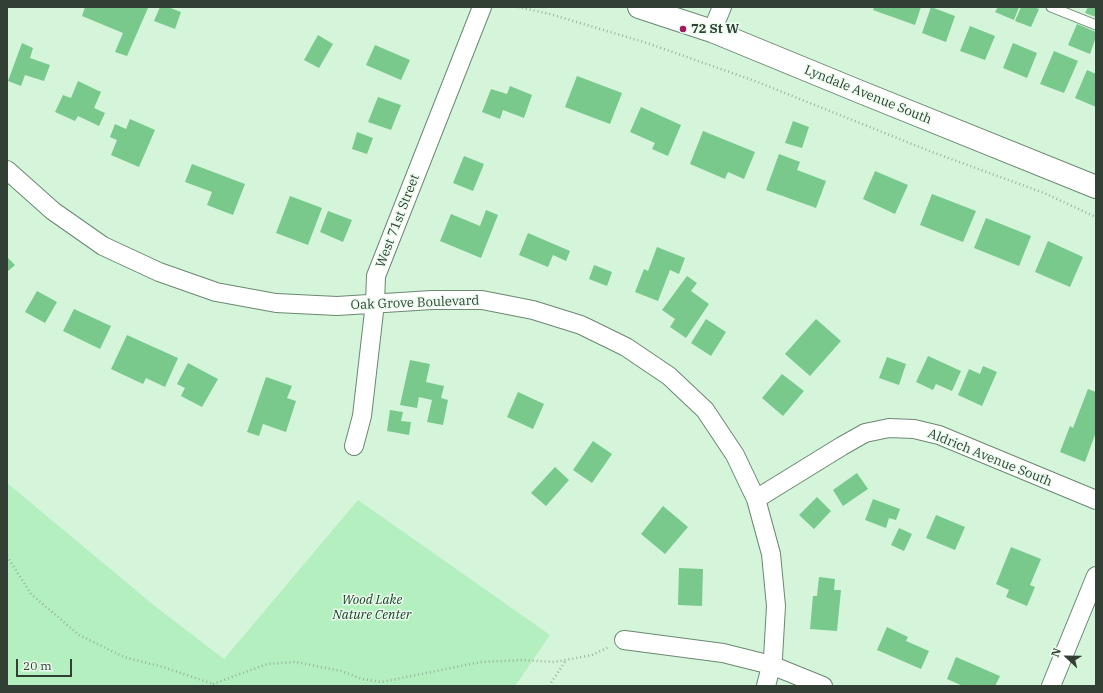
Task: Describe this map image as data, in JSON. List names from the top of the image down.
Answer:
{
  "streets": {
    "main road": ["Lyndale Avenue South"],
    "street": ["West 71st Street", "Oak Grove Boulevard", "Aldrich Avenue South"]
  },
  "crossings": [
    ["West 71st Street", "Oak Grove Boulevard"],
    ["Oak Grove Boulevard", "Aldrich Avenue South"]
  ],
  "parks": ["Wood Lake Nature Center"],
  "places": ["72 St W"],
  "scale_bar": "20 m",
  "north": "left"
}
